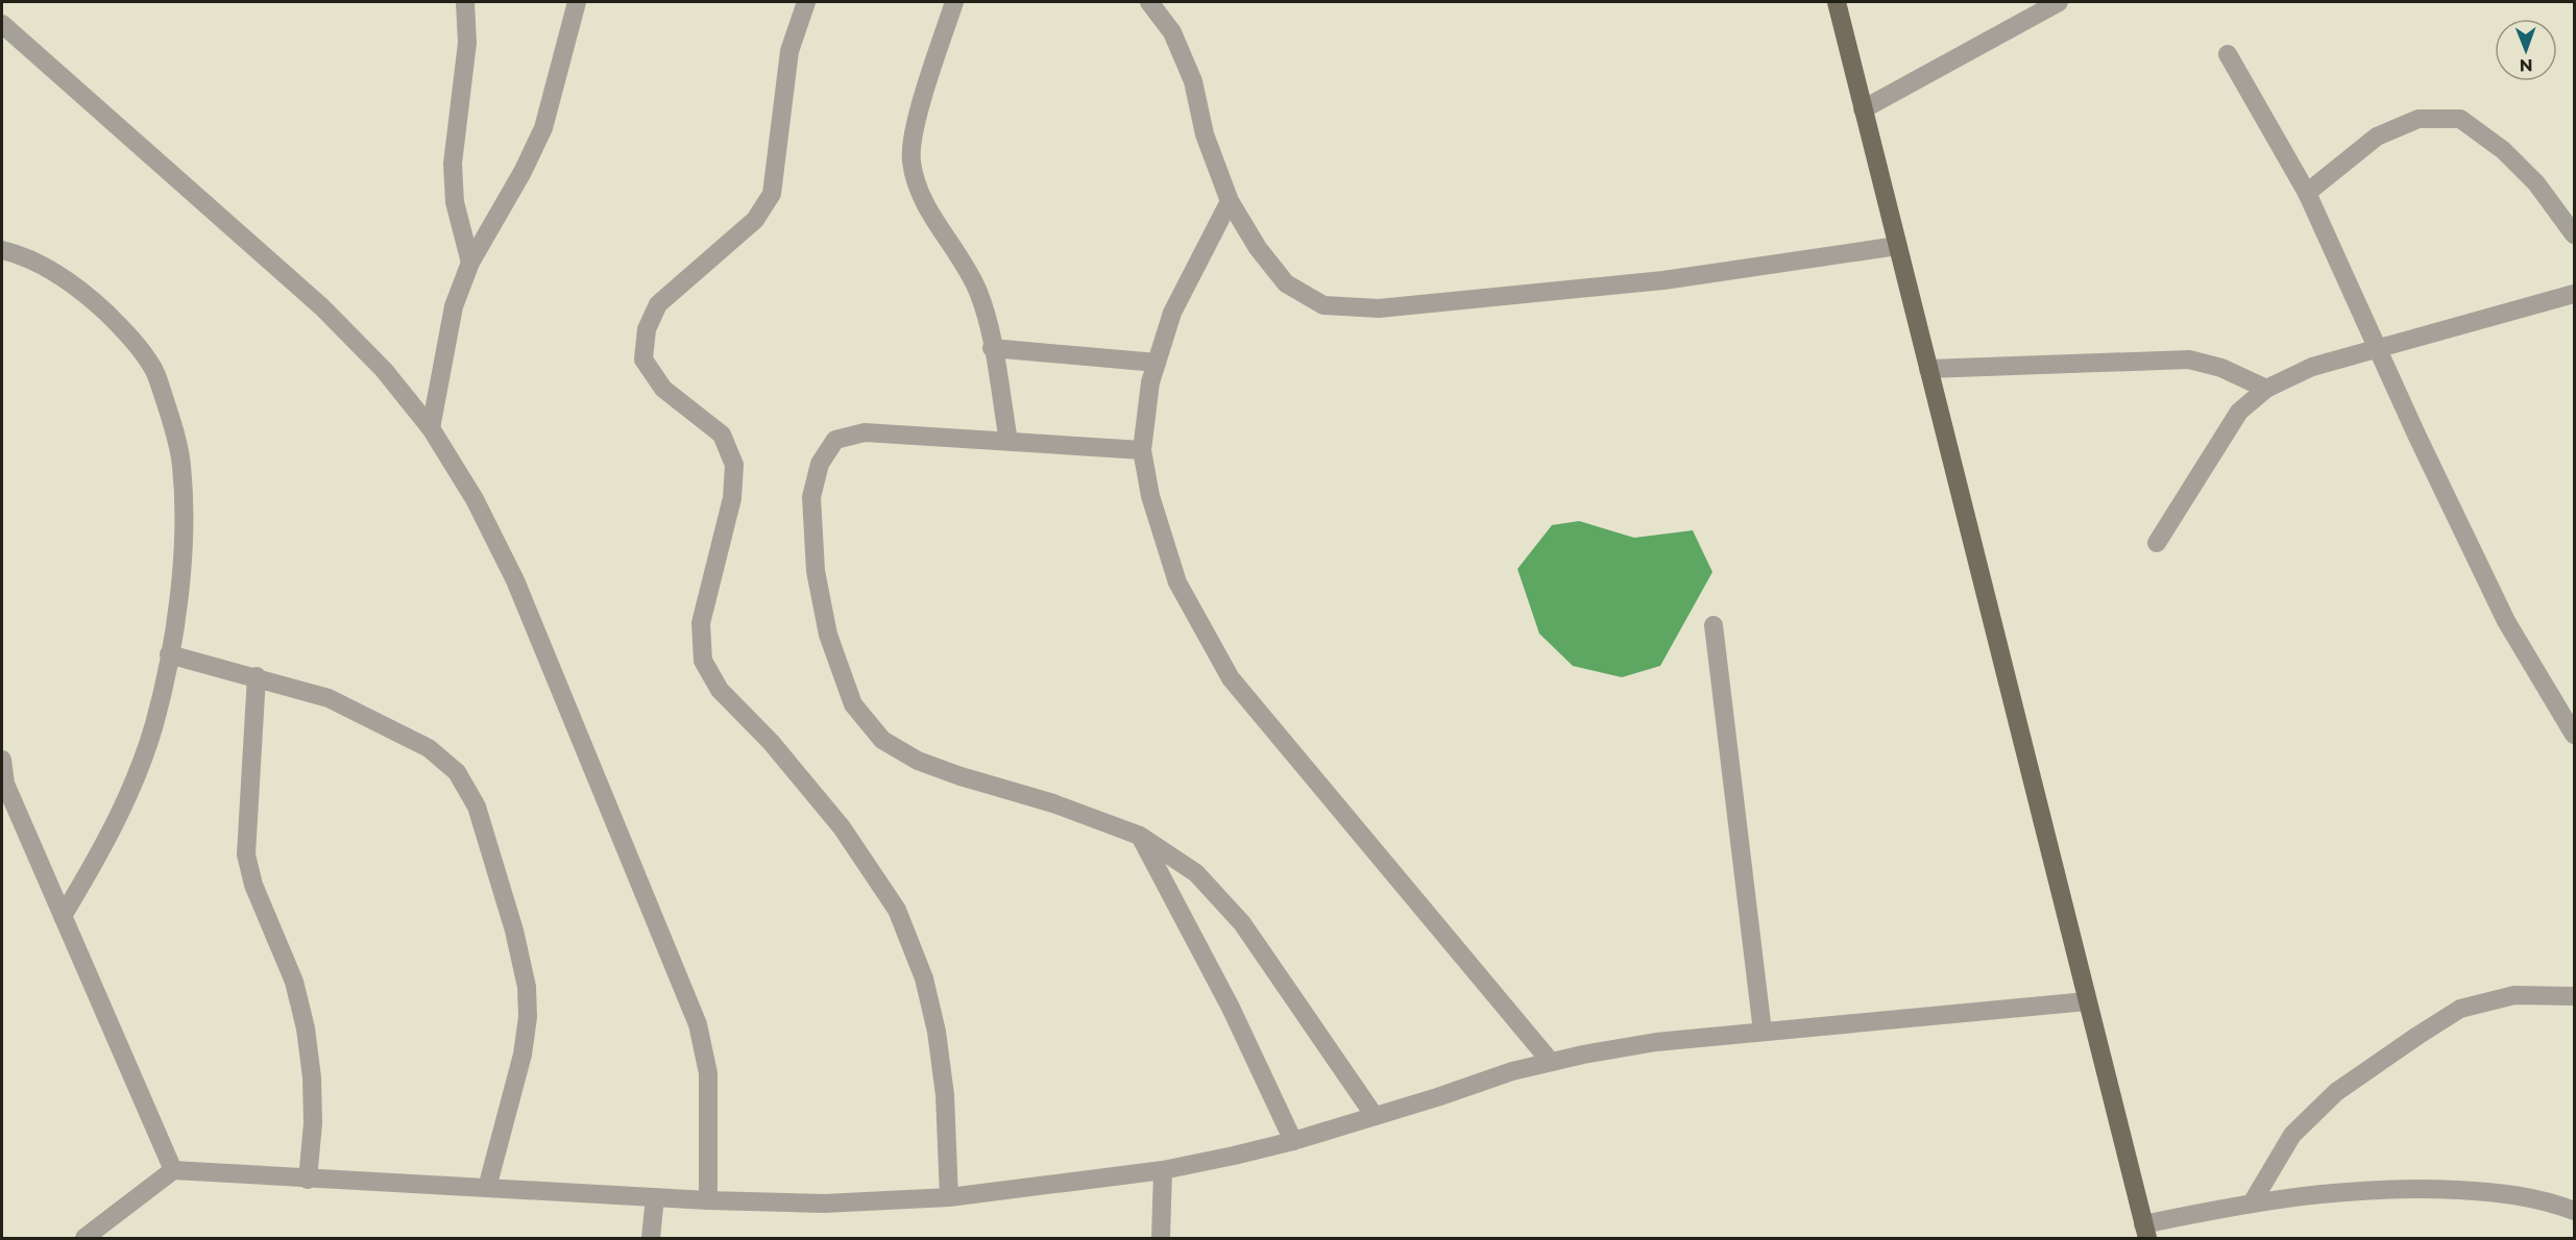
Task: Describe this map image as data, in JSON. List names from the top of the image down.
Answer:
{
  "north": "bottom"
}
